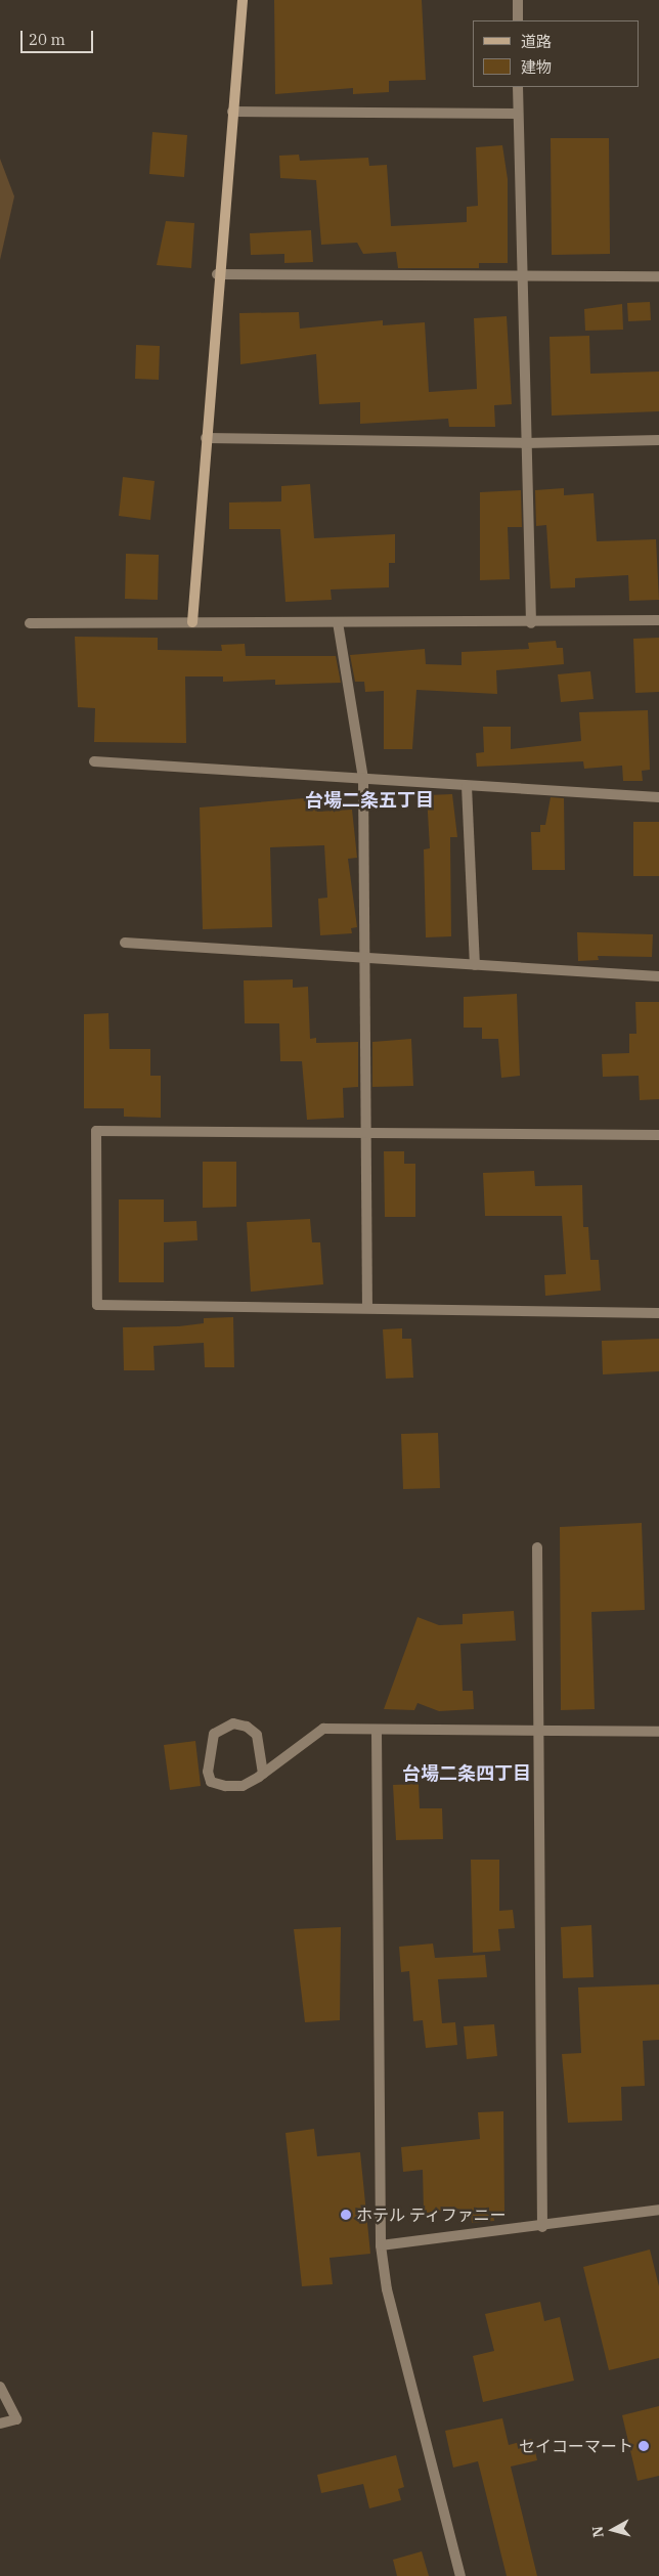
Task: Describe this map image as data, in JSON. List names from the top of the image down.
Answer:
{
  "districts": ["台場二条五丁目", "台場二条四丁目"],
  "places": ["ホテル ティファニー", "セイコーマート"],
  "legend": ["道路", "建物"],
  "scale_bar": "20 m",
  "north": "left"
}
